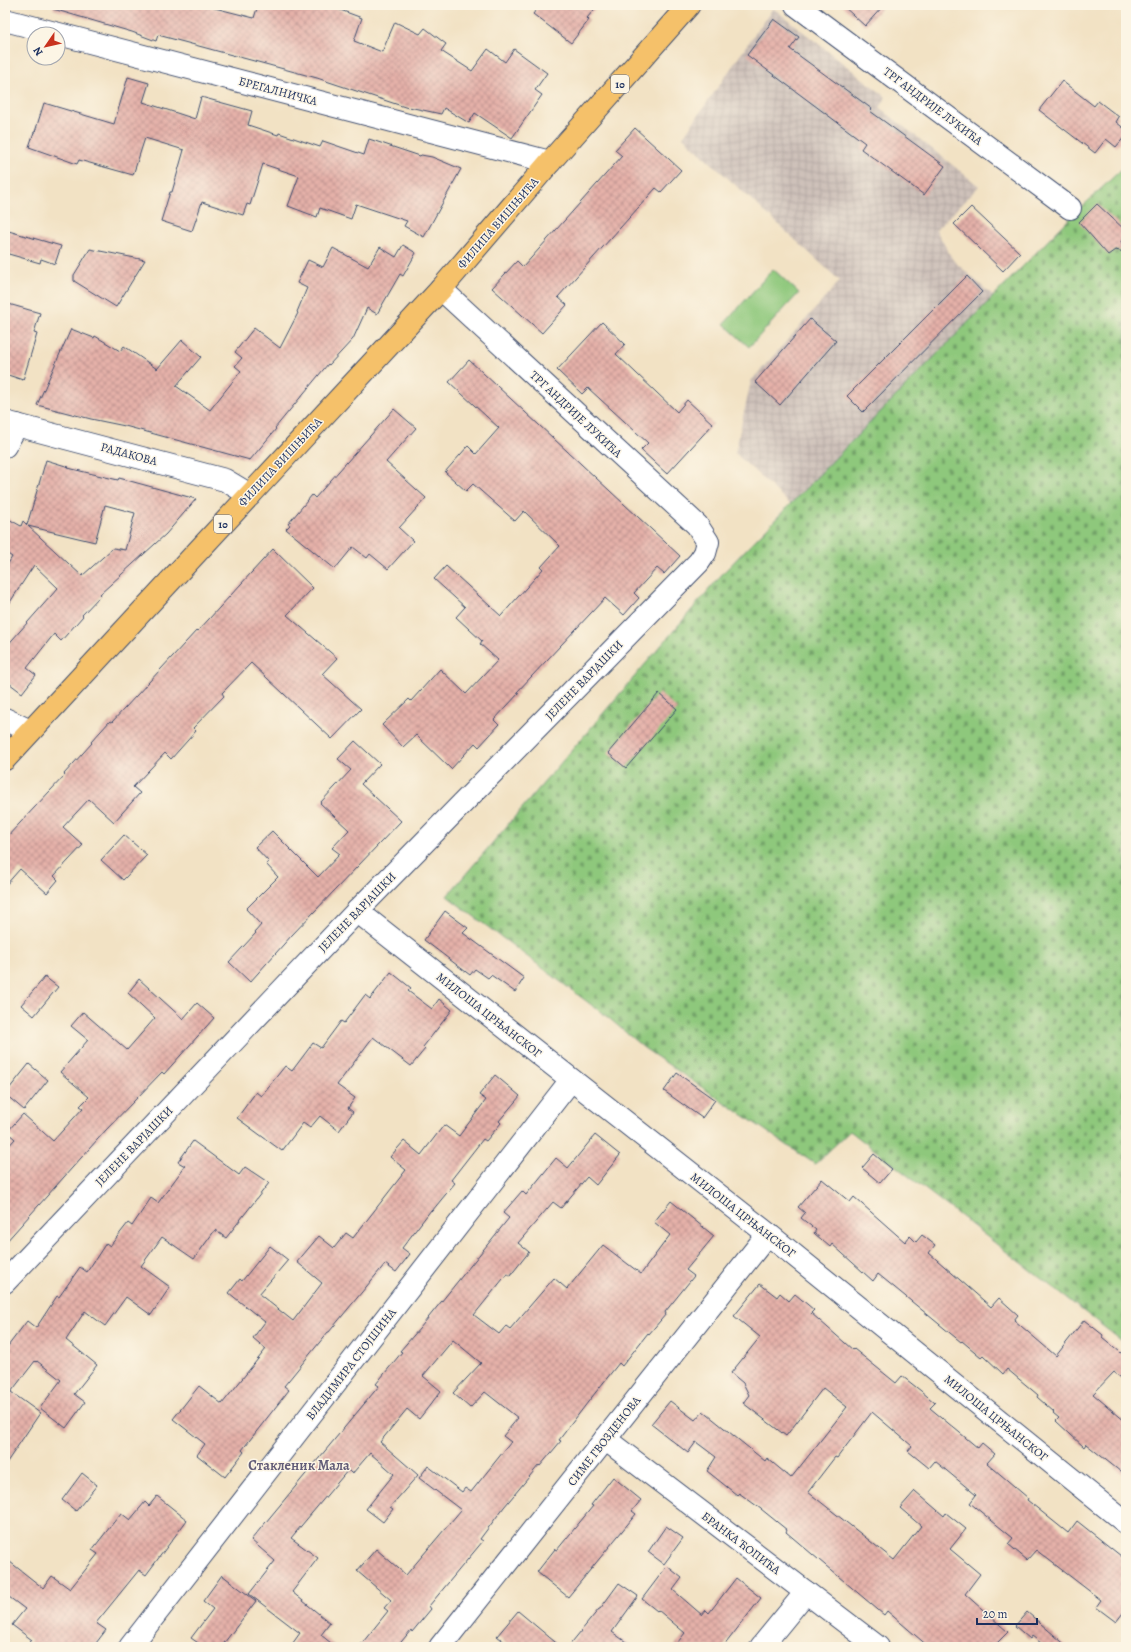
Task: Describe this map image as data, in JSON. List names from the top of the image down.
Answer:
{
  "streets": {
    "main road": ["10", "ФИЛИПА ВИШЊИЋА"],
    "street": [
      "БРЕГАЛНИЧКА",
      "ТРГ АНДРИЈЕ ЛУКИЋА",
      "РАДАКОВА",
      "ЈЕЛЕНЕ ВАРЈАШКИ",
      "МИЛОША ЦРЊАНСКОГ",
      "ВЛАДИМИРА СТОЈШИНА",
      "СИМЕ ГВОЗДЕНОВА",
      "БРАНКА ЋОПИЋА"
    ]
  },
  "crossings": [
    ["10", "БРЕГАЛНИЧКА"],
    ["10", "ФИЛИПА ВИШЊИЋА"],
    ["БРЕГАЛНИЧКА", "ФИЛИПА ВИШЊИЋА"],
    ["ТРГ АНДРИЈЕ ЛУКИЋА", "ФИЛИПА ВИШЊИЋА"],
    ["ТРГ АНДРИЈЕ ЛУКИЋА", "ЈЕЛЕНЕ ВАРЈАШКИ"],
    ["ФИЛИПА ВИШЊИЋА", "РАДАКОВА"],
    ["ЈЕЛЕНЕ ВАРЈАШКИ", "МИЛОША ЦРЊАНСКОГ"],
    ["МИЛОША ЦРЊАНСКОГ", "ВЛАДИМИРА СТОЈШИНА"],
    ["МИЛОША ЦРЊАНСКОГ", "СИМЕ ГВОЗДЕНОВА"],
    ["СИМЕ ГВОЗДЕНОВА", "БРАНКА ЋОПИЋА"]
  ],
  "districts": ["Стакленик Мала"],
  "scale_bar": "20 m",
  "north": "bottom left"
}
